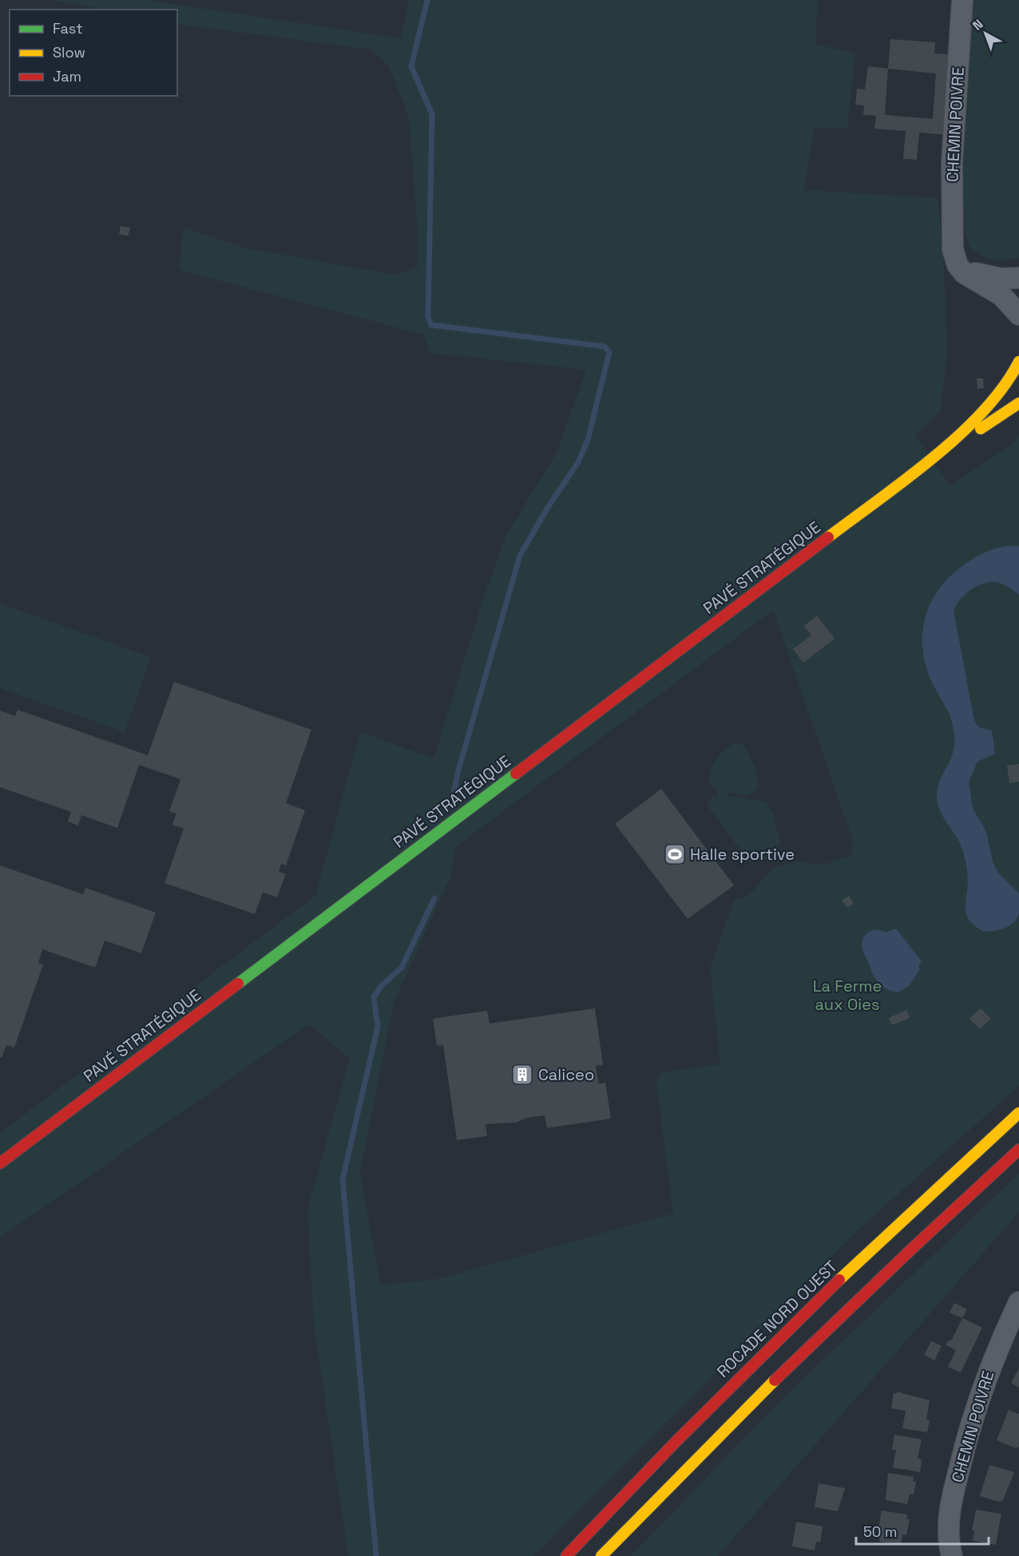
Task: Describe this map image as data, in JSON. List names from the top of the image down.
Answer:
{
  "streets": {
    "main road": ["PAVÉ STRATÉGIQUE", "ROCADE NORD OUEST"],
    "street": ["CHEMIN POIVRE"]
  },
  "parks": ["La Ferme aux Oies"],
  "places": {
    "sports": ["Halle sportive"],
    "building": ["Caliceo"]
  },
  "legend": ["Fast", "Slow", "Jam"],
  "scale_bar": "50 m",
  "north": "top left"
}
